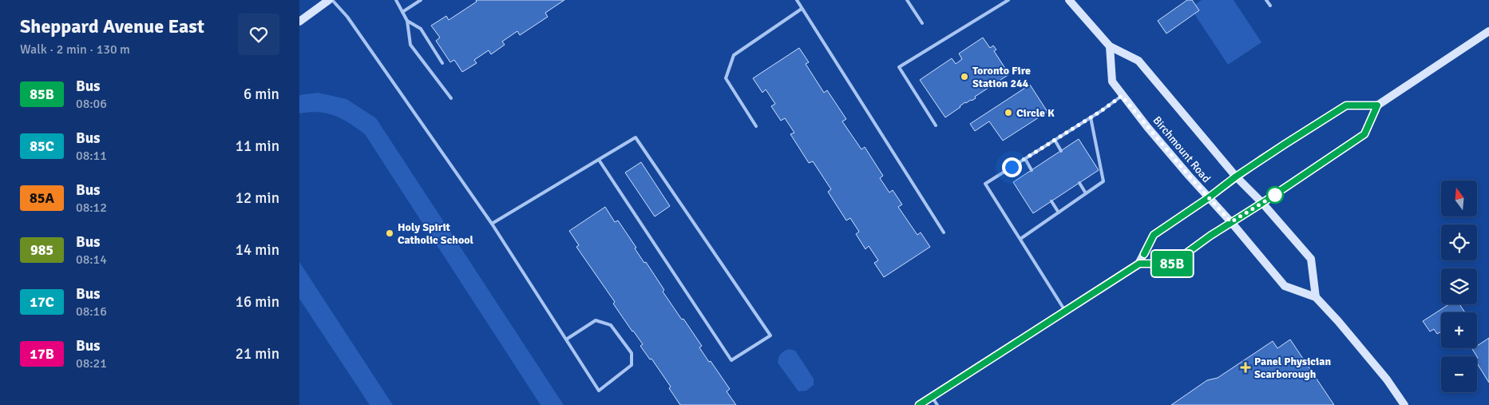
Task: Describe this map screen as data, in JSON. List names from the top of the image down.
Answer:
{
  "streets": {
    "main road": ["Birchmount Road"]
  },
  "places": {
    "other": ["Toronto Fire Station 244", "Circle K", "Holy Spirit Catholic School"],
    "health": ["Panel Physician Scarborough"]
  },
  "lines": ["bus line 85B"],
  "north": "top",
  "page": {
    "heading": ["Sheppard Avenue East", "Walk · 2 min · 130 m"],
    "on_map": "85B",
    "list": [
      {
        "mark": "85B",
        "name": "Bus",
        "note": "08:06",
        "value": "6 min"
      },
      {
        "mark": "85C",
        "name": "Bus",
        "note": "08:11",
        "value": "11 min"
      },
      {
        "mark": "85A",
        "name": "Bus",
        "note": "08:12",
        "value": "12 min"
      },
      {
        "mark": "985",
        "name": "Bus",
        "note": "08:14",
        "value": "14 min"
      },
      {
        "mark": "17C",
        "name": "Bus",
        "note": "08:16",
        "value": "16 min"
      },
      {
        "mark": "17B",
        "name": "Bus",
        "note": "08:21",
        "value": "21 min"
      }
    ],
    "map_buttons": ["+", "−"]
  }
}
